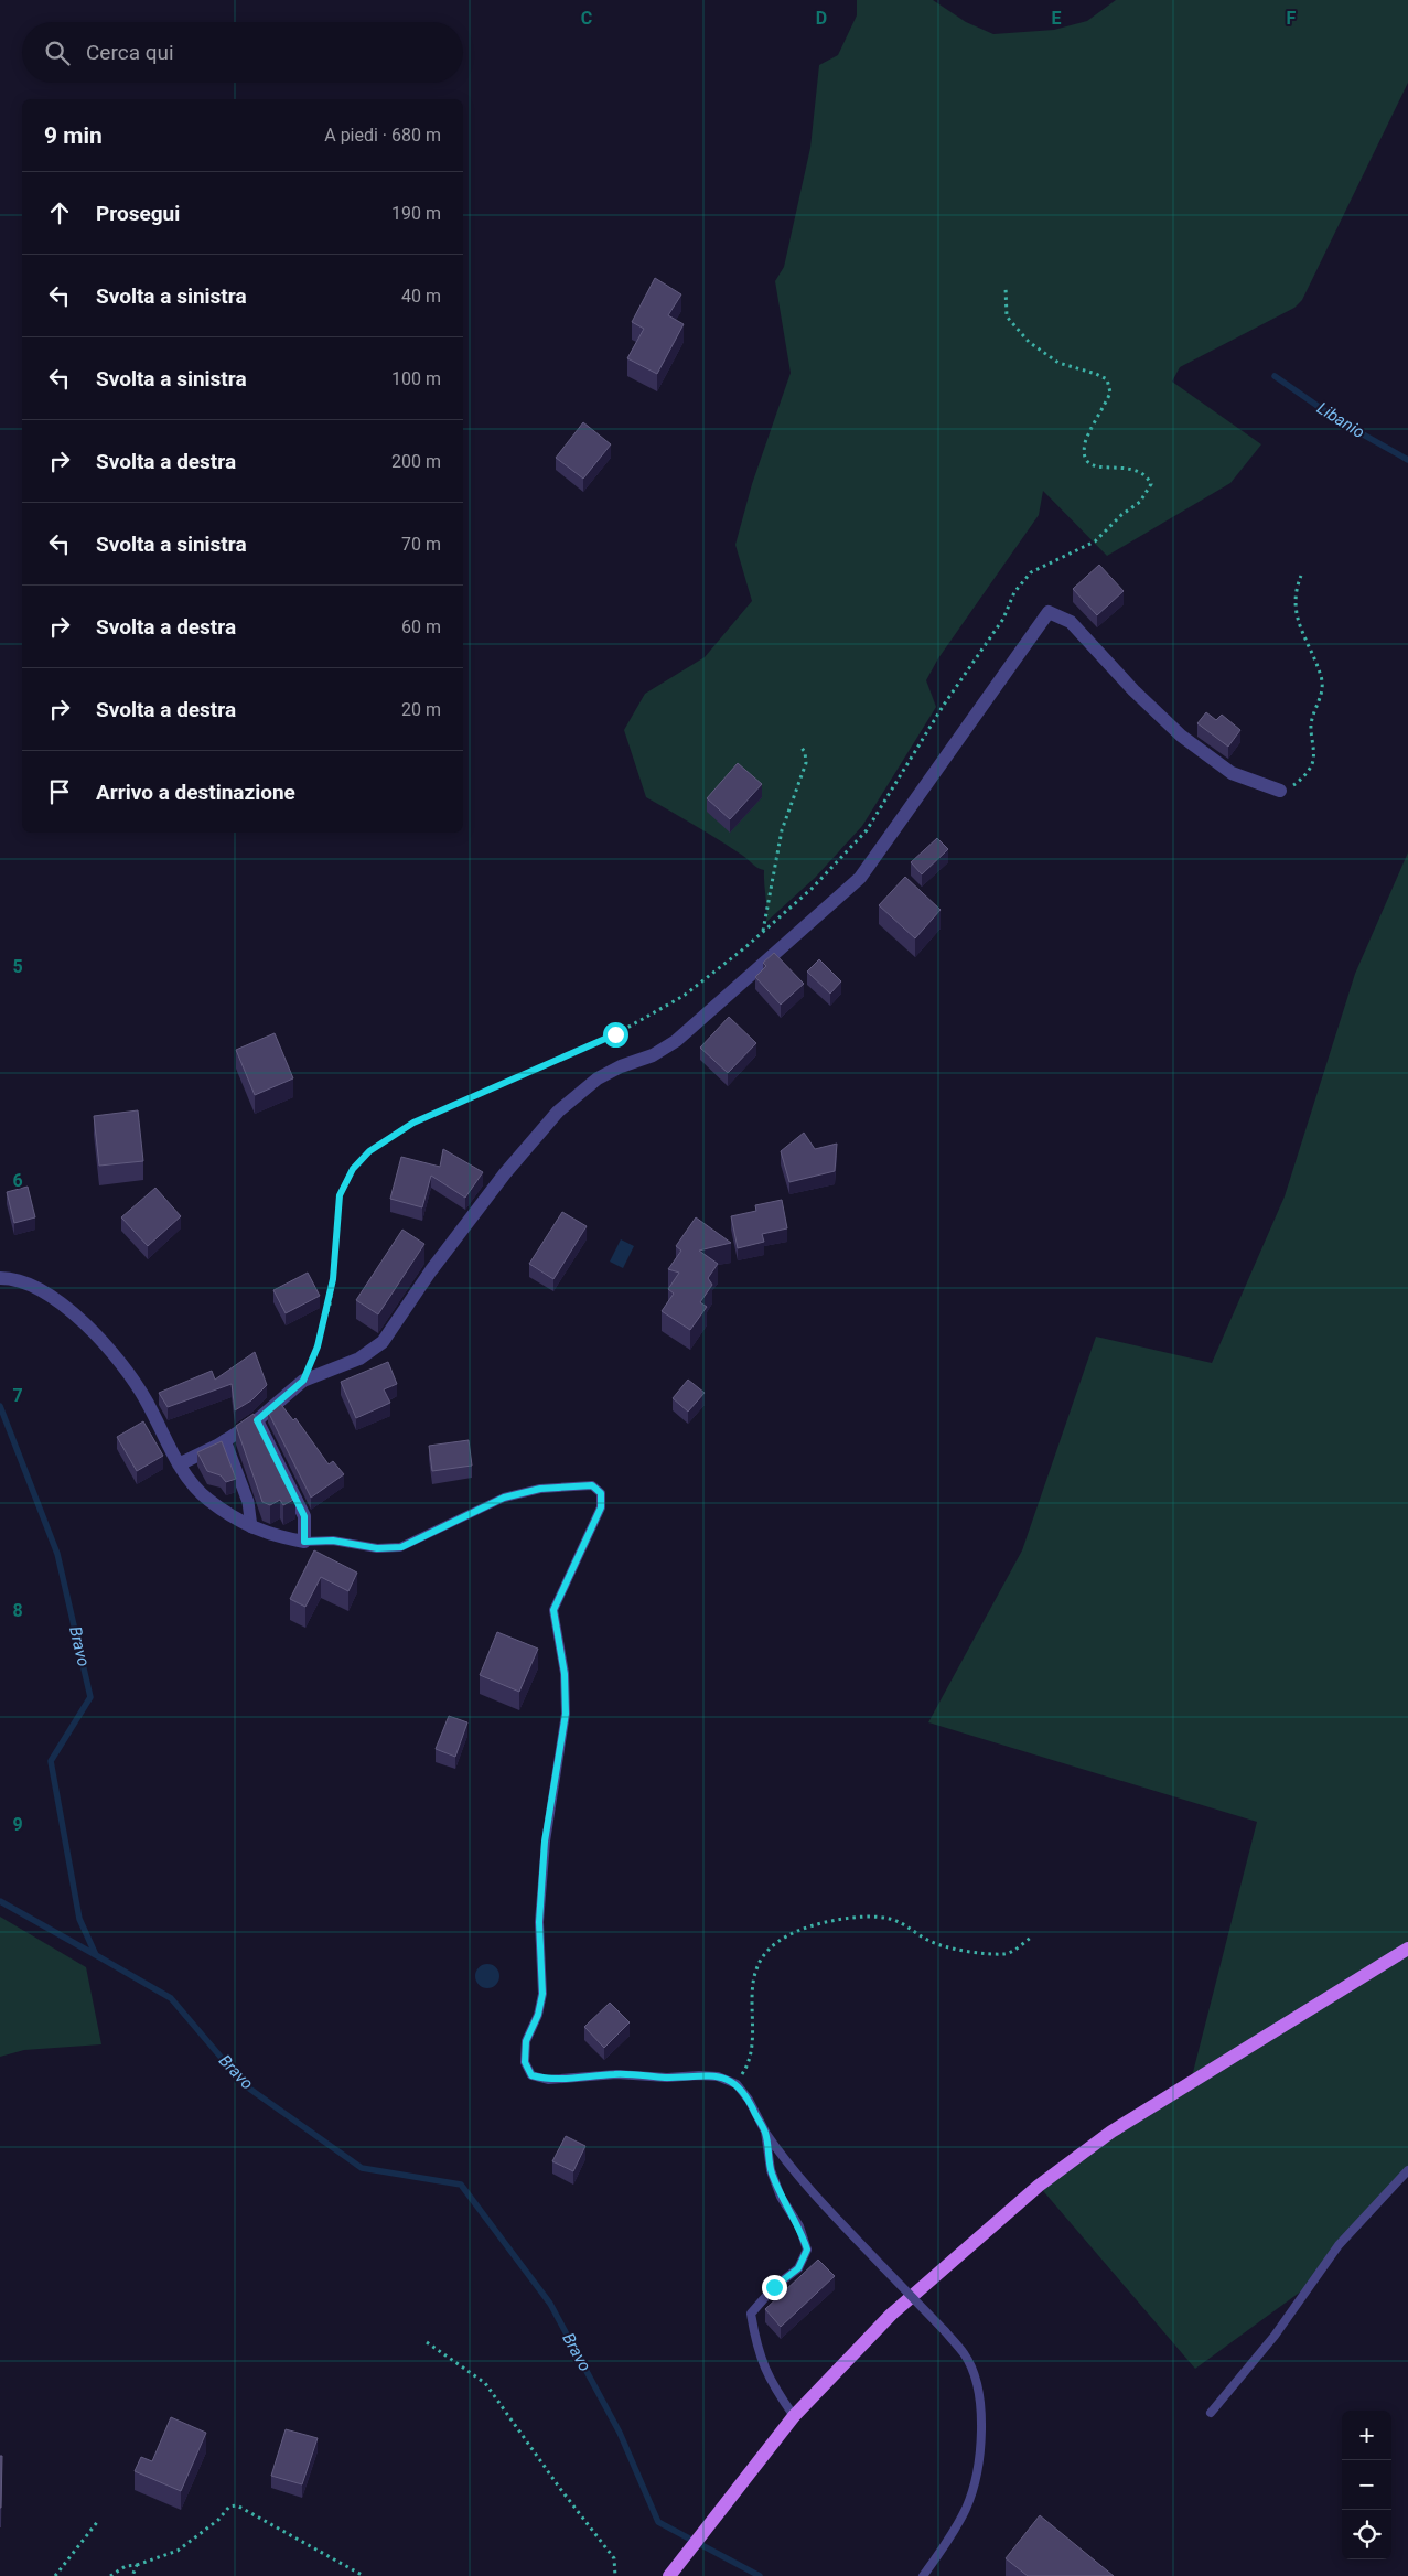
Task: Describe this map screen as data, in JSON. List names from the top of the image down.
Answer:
{
  "water": ["Libanio", "Bravo"],
  "page": {
    "search": "Cerca qui",
    "heading": ["9 min", "A piedi · 680 m"],
    "list": [
      ["Prosegui", "190 m"],
      ["Svolta a sinistra", "40 m"],
      ["Svolta a sinistra", "100 m"],
      ["Svolta a destra", "200 m"],
      ["Svolta a sinistra", "70 m"],
      ["Svolta a destra", "60 m"],
      ["Svolta a destra", "20 m"],
      "Arrivo a destinazione"
    ],
    "map_buttons": ["+", "−"]
  },
  "grid": {
    "columns": [
      "C",
      "D",
      "E",
      "F"
    ],
    "rows": [
      "5",
      "6",
      "7",
      "8",
      "9"
    ]
  }
}
